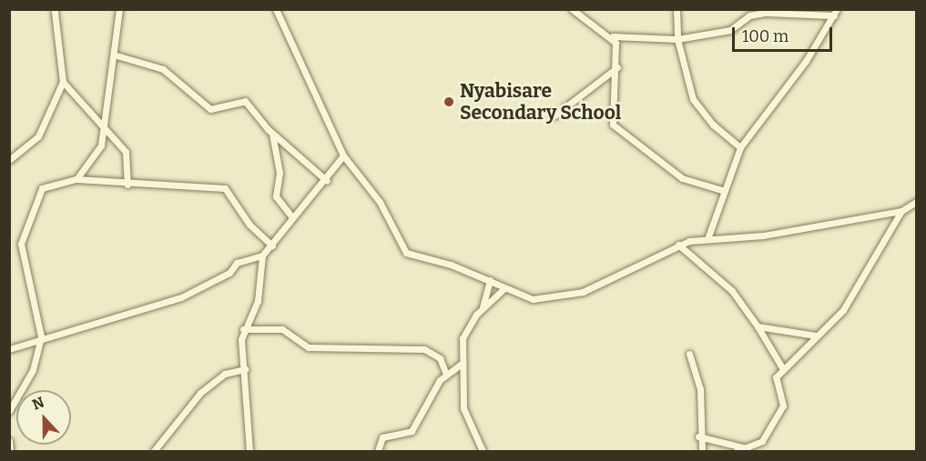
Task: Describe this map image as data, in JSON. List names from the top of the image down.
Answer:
{
  "places": ["Nyabisare Secondary School"],
  "scale_bar": "100 m",
  "north": "top"
}
